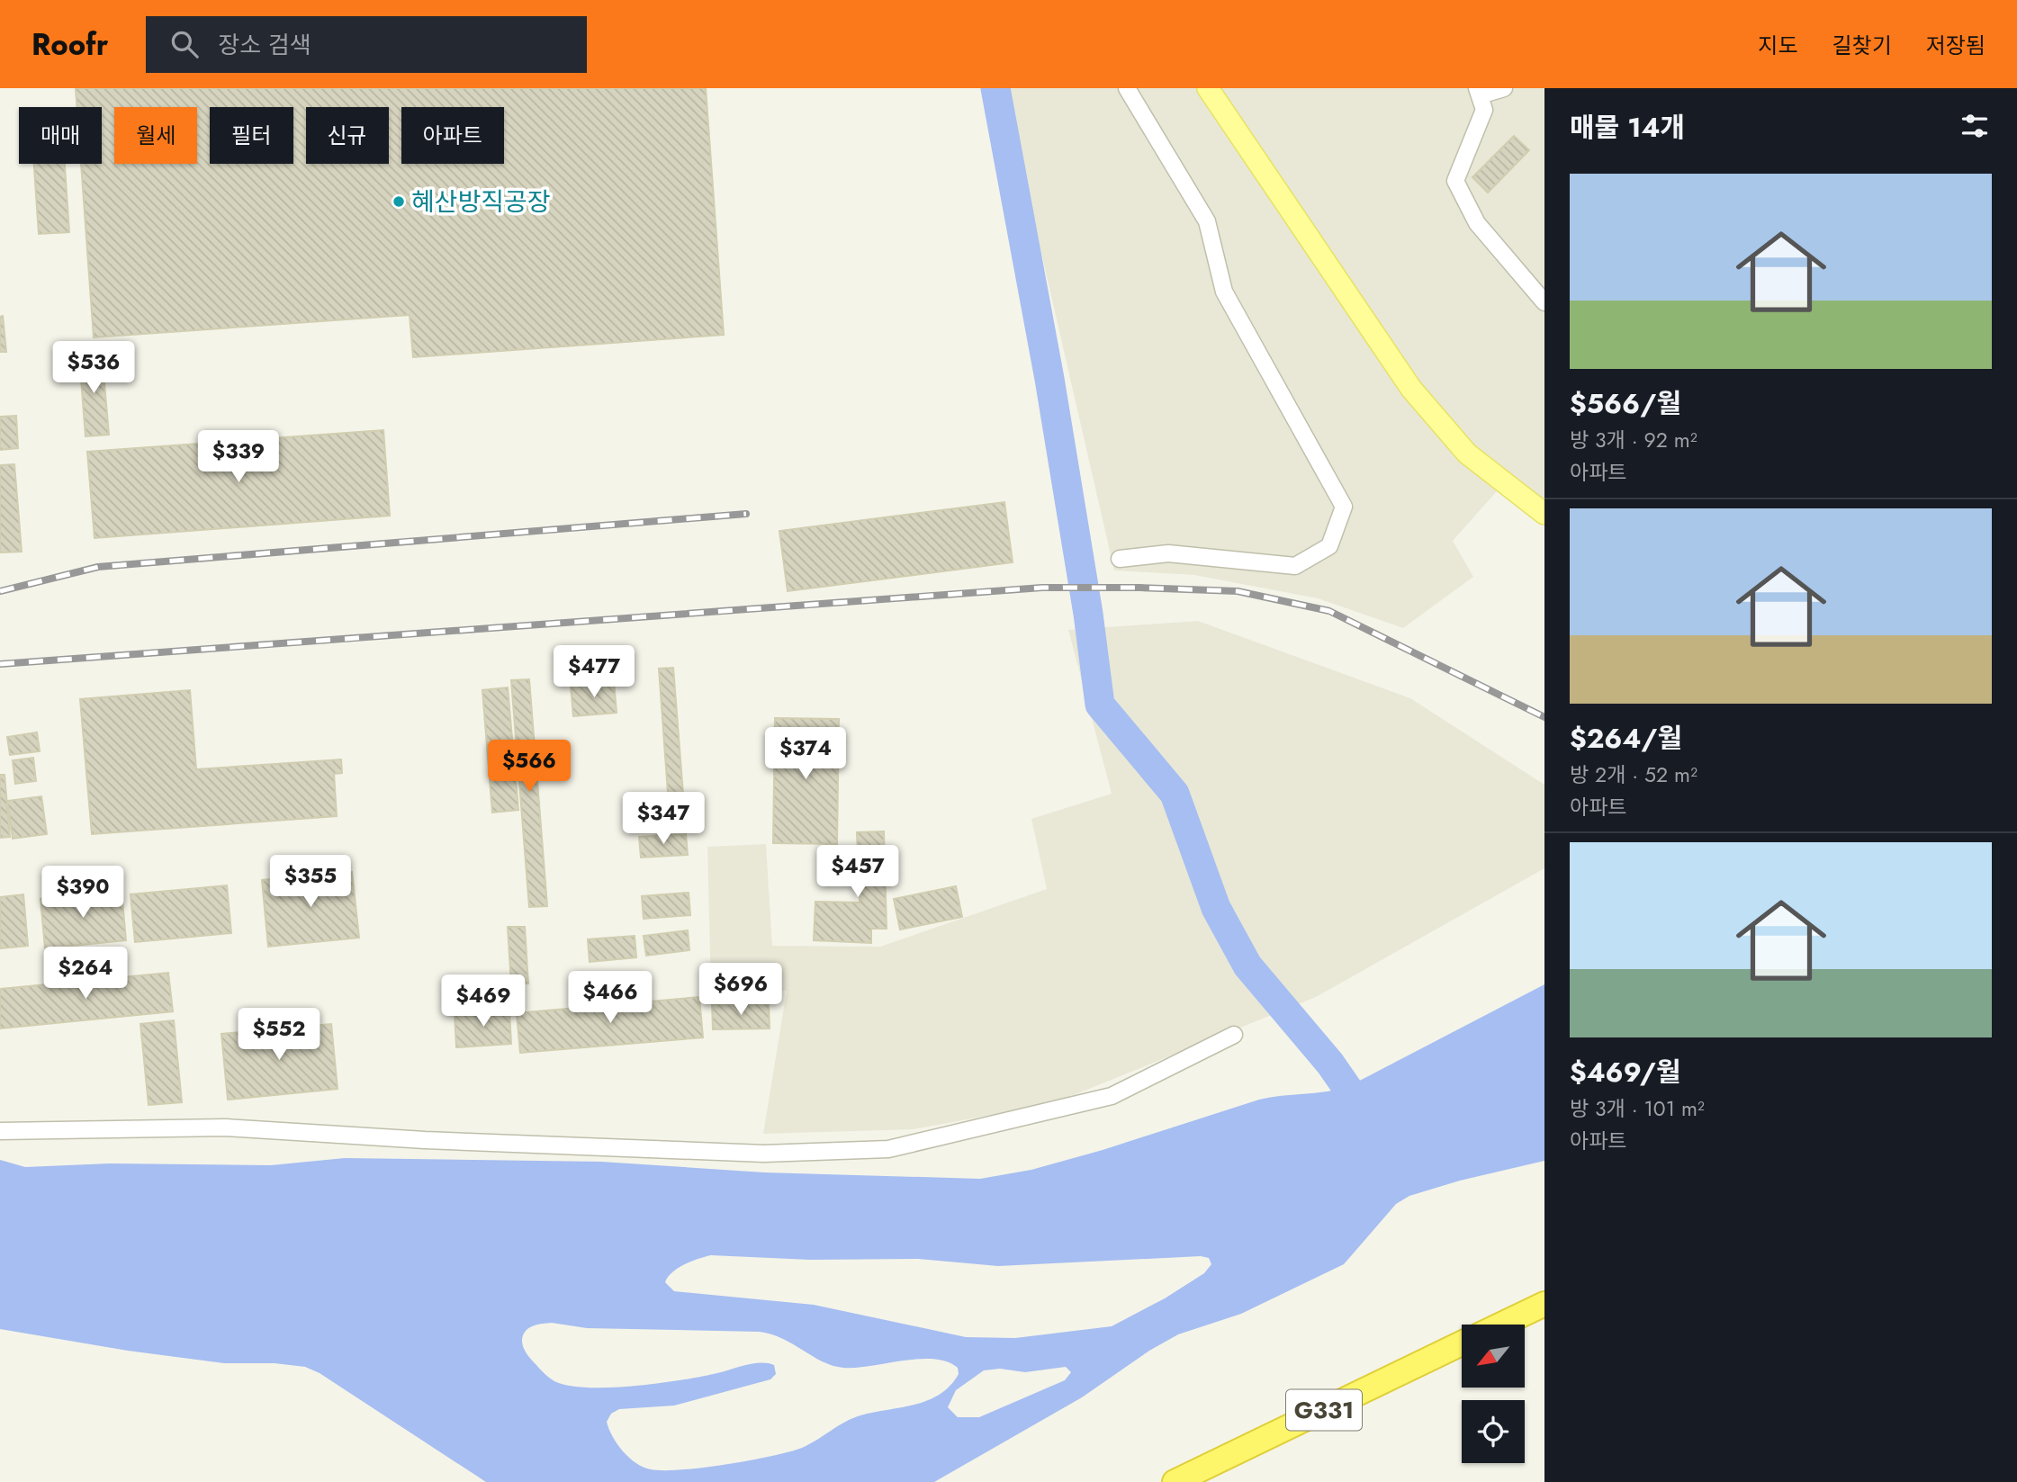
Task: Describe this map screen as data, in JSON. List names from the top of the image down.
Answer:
{
  "streets": {
    "highway": ["G331"]
  },
  "places": ["혜산방직공장"],
  "north": "bottom left",
  "page": {
    "header": "Roofr",
    "search": "장소 검색",
    "nav": ["지도", "길찾기", "저장됨"],
    "heading": "매물 14개",
    "chip": [
      "매매",
      "월세",
      "필터",
      "신규",
      "아파트"
    ],
    "list": [
      {
        "name": "$566/월",
        "note": "방 3개 · 92 m² · 아파트"
      },
      {
        "name": "$264/월",
        "note": "방 2개 · 52 m² · 아파트"
      },
      {
        "name": "$469/월",
        "note": "방 3개 · 101 m² · 아파트"
      }
    ],
    "price": [
      "$536",
      "$339",
      "$477",
      "$374",
      "$566",
      "$347",
      "$457",
      "$355",
      "$390",
      "$264",
      "$696",
      "$466",
      "$469",
      "$552"
    ]
  }
}
